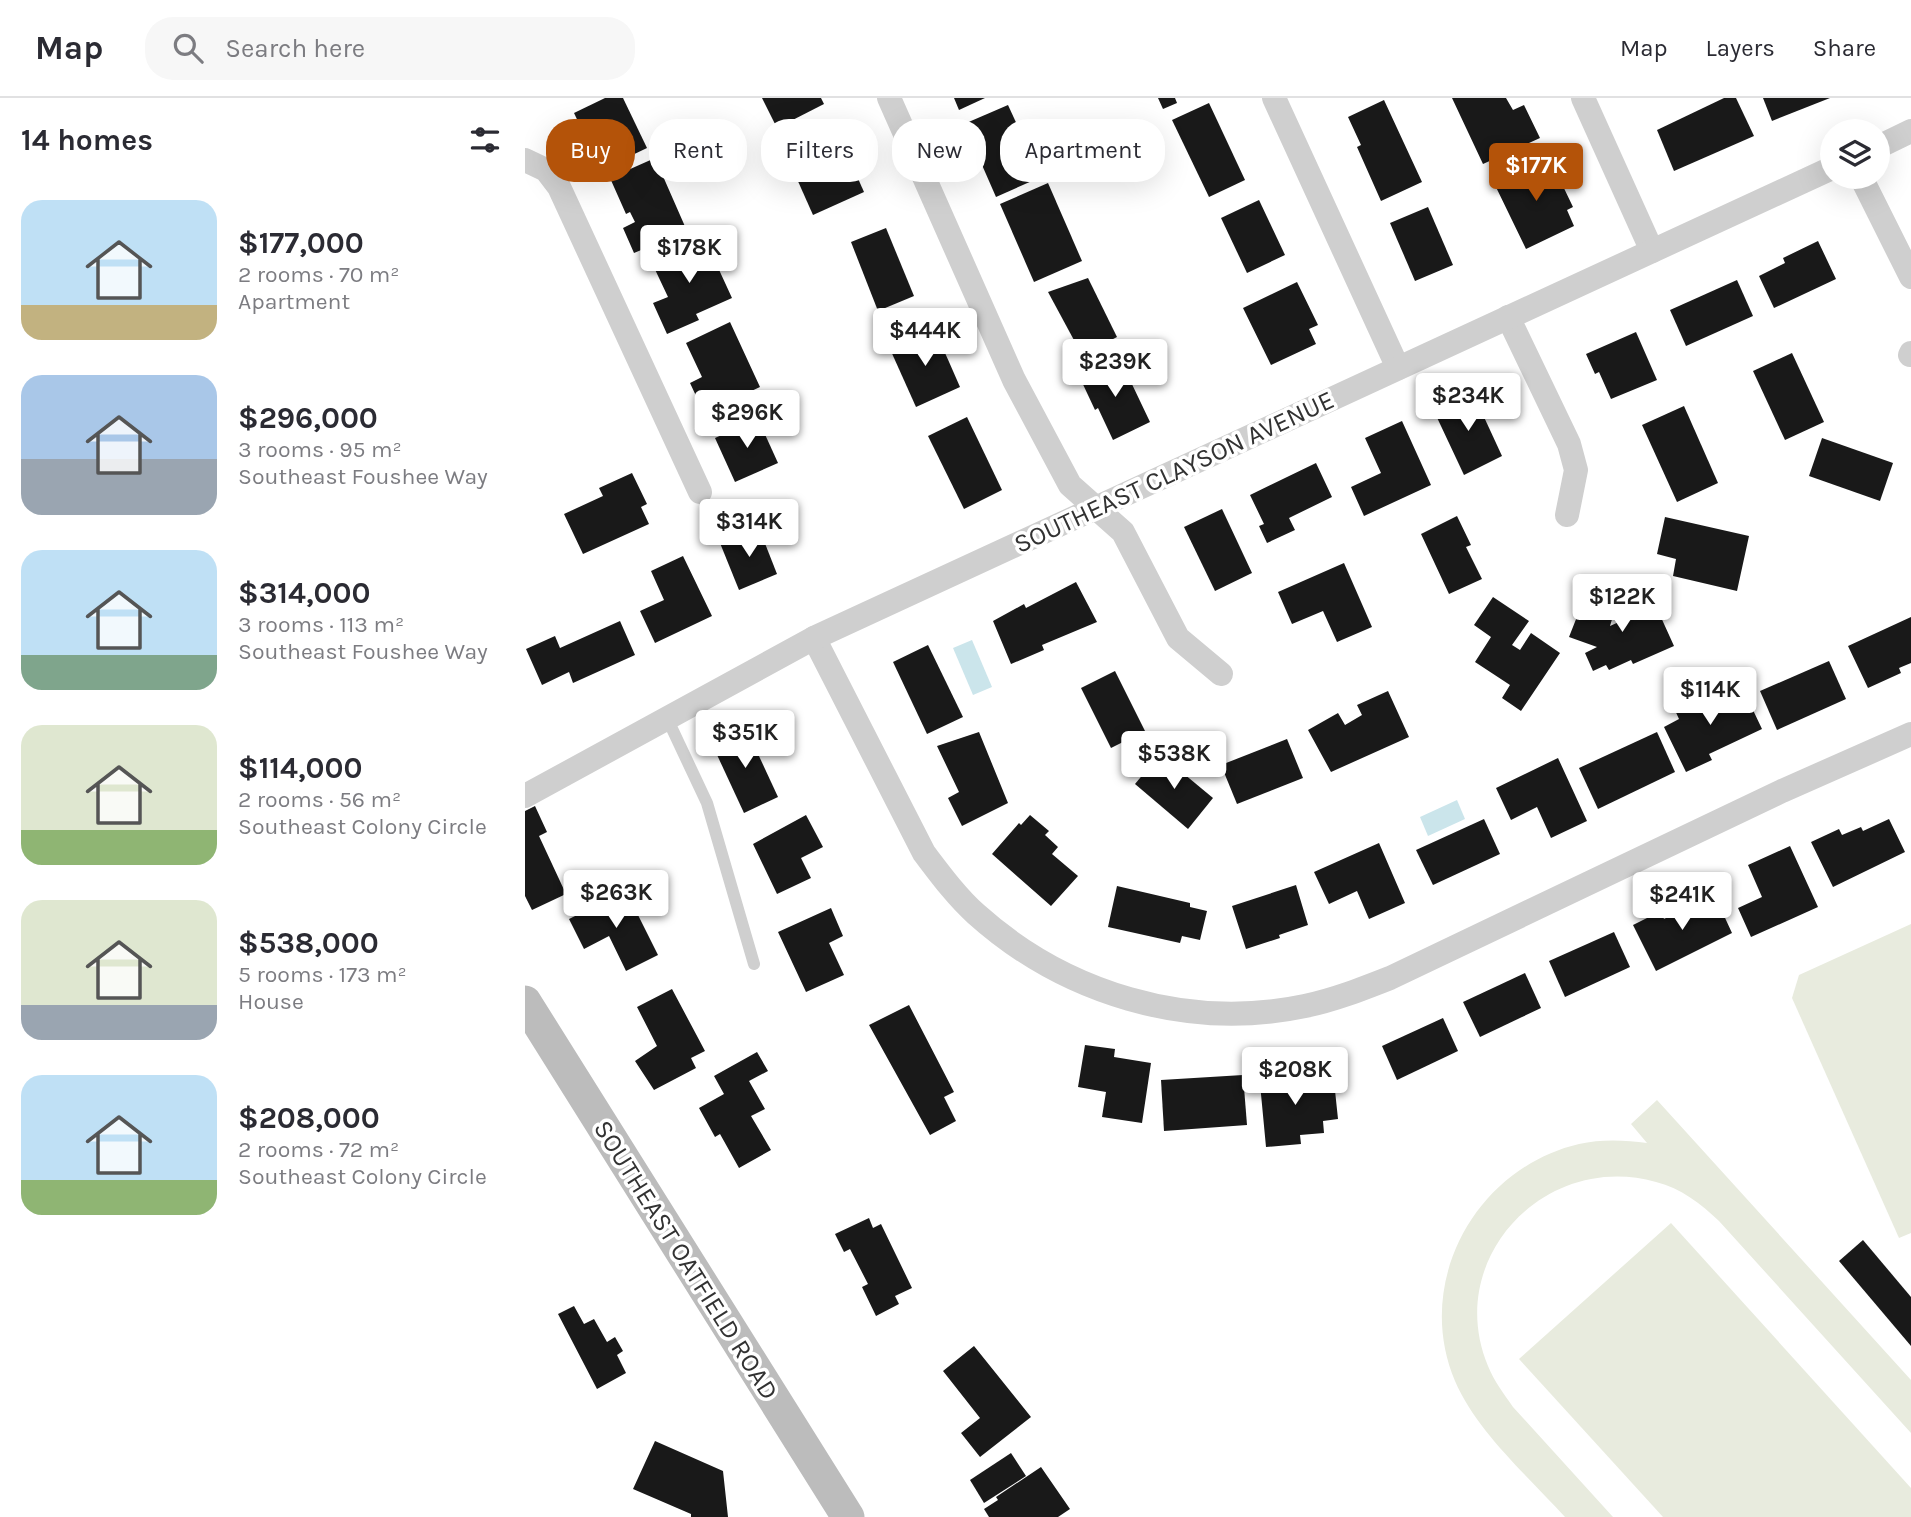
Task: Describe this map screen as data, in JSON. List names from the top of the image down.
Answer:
{
  "streets": {
    "main road": ["SOUTHEAST OATFIELD ROAD"],
    "street": ["SOUTHEAST CLAYSON AVENUE"]
  },
  "page": {
    "header": "Map",
    "search": "Search here",
    "nav": ["Map", "Layers", "Share"],
    "heading": "14 homes",
    "chip": [
      "Buy",
      "Rent",
      "Filters",
      "New",
      "Apartment"
    ],
    "price": [
      "$177K",
      "$178K",
      "$444K",
      "$239K",
      "$234K",
      "$296K",
      "$314K",
      "$122K",
      "$114K",
      "$351K",
      "$538K",
      "$263K",
      "$241K",
      "$208K"
    ],
    "list": [
      {
        "name": "$177,000",
        "note": "2 rooms · 70 m² · Apartment"
      },
      {
        "name": "$296,000",
        "note": "3 rooms · 95 m² · Southeast Foushee Way"
      },
      {
        "name": "$314,000",
        "note": "3 rooms · 113 m² · Southeast Foushee Way"
      },
      {
        "name": "$114,000",
        "note": "2 rooms · 56 m² · Southeast Colony Circle"
      },
      {
        "name": "$538,000",
        "note": "5 rooms · 173 m² · House"
      },
      {
        "name": "$208,000",
        "note": "2 rooms · 72 m² · Southeast Colony Circle"
      }
    ]
  }
}
